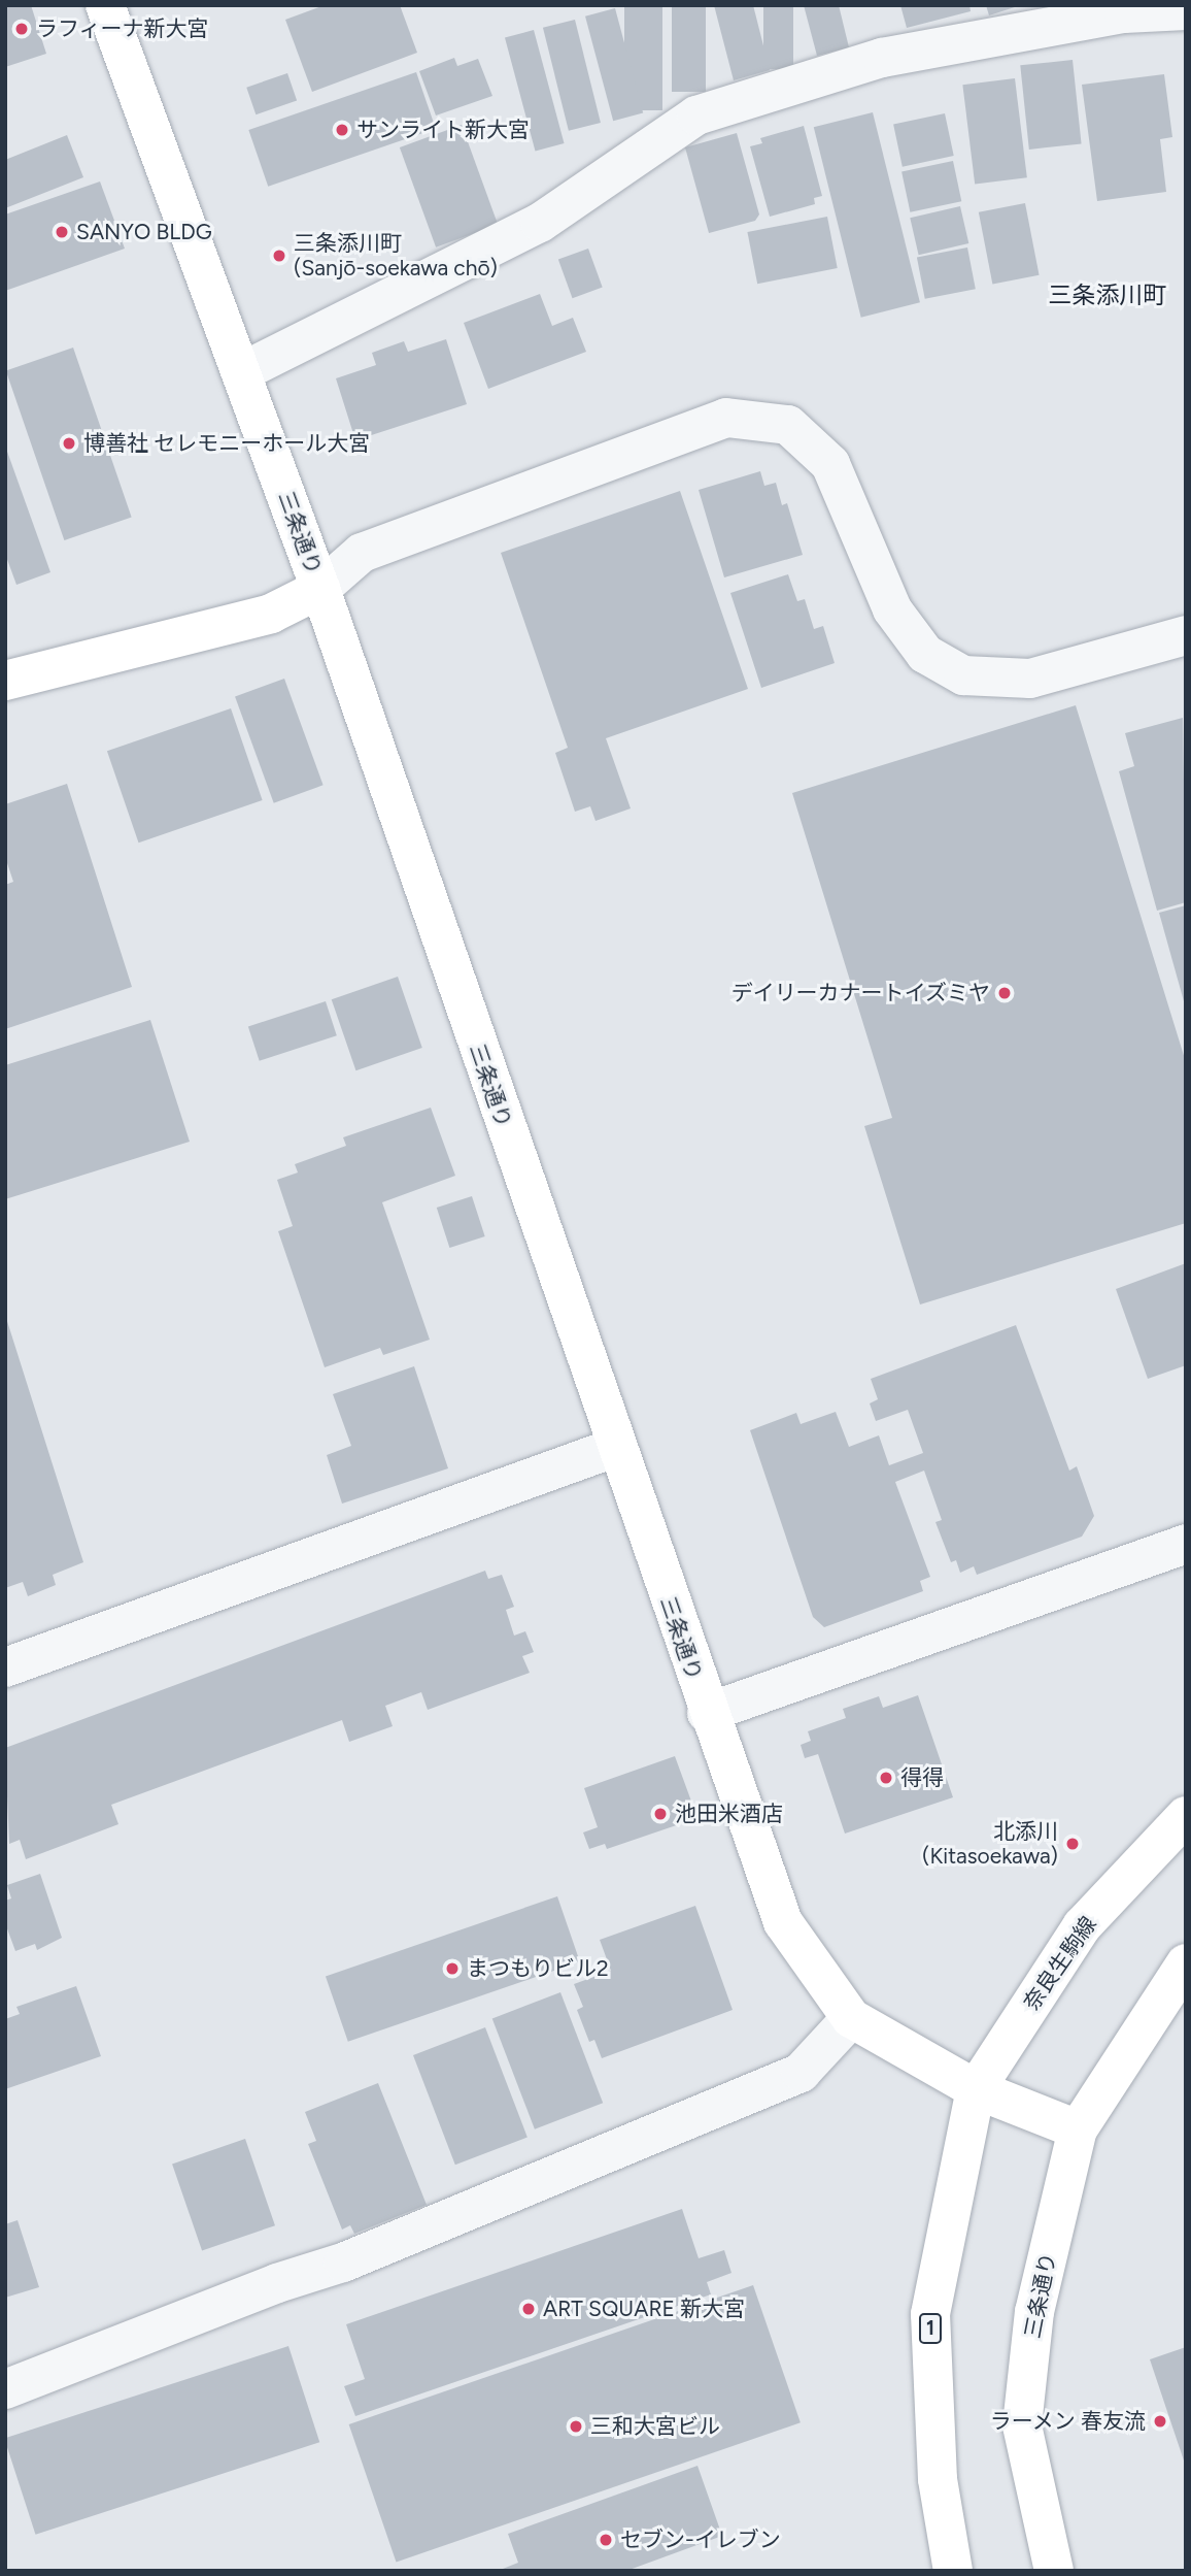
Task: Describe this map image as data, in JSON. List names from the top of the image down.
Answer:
{
  "streets": {
    "street": ["三条通り", "奈良生駒線", "1"]
  },
  "crossings": [
    ["三条通り", "奈良生駒線"],
    ["三条通り", "1"],
    ["奈良生駒線", "1"]
  ],
  "districts": ["三条添川町"],
  "places": [
    "ラフィーナ新大宮",
    "サンライト新大宮",
    "SANYO BLDG",
    "三条添川町 (Sanjō-soekawa chō)",
    "博善社 セレモニーホール大宮",
    "デイリーカナートイズミヤ",
    "得得",
    "池田米酒店",
    "北添川 (Kitasoekawa)",
    "まつもりビル2",
    "ART SQUARE 新大宮",
    "ラーメン 春友流",
    "三和大宮ビル",
    "セブン-イレブン"
  ]
}
